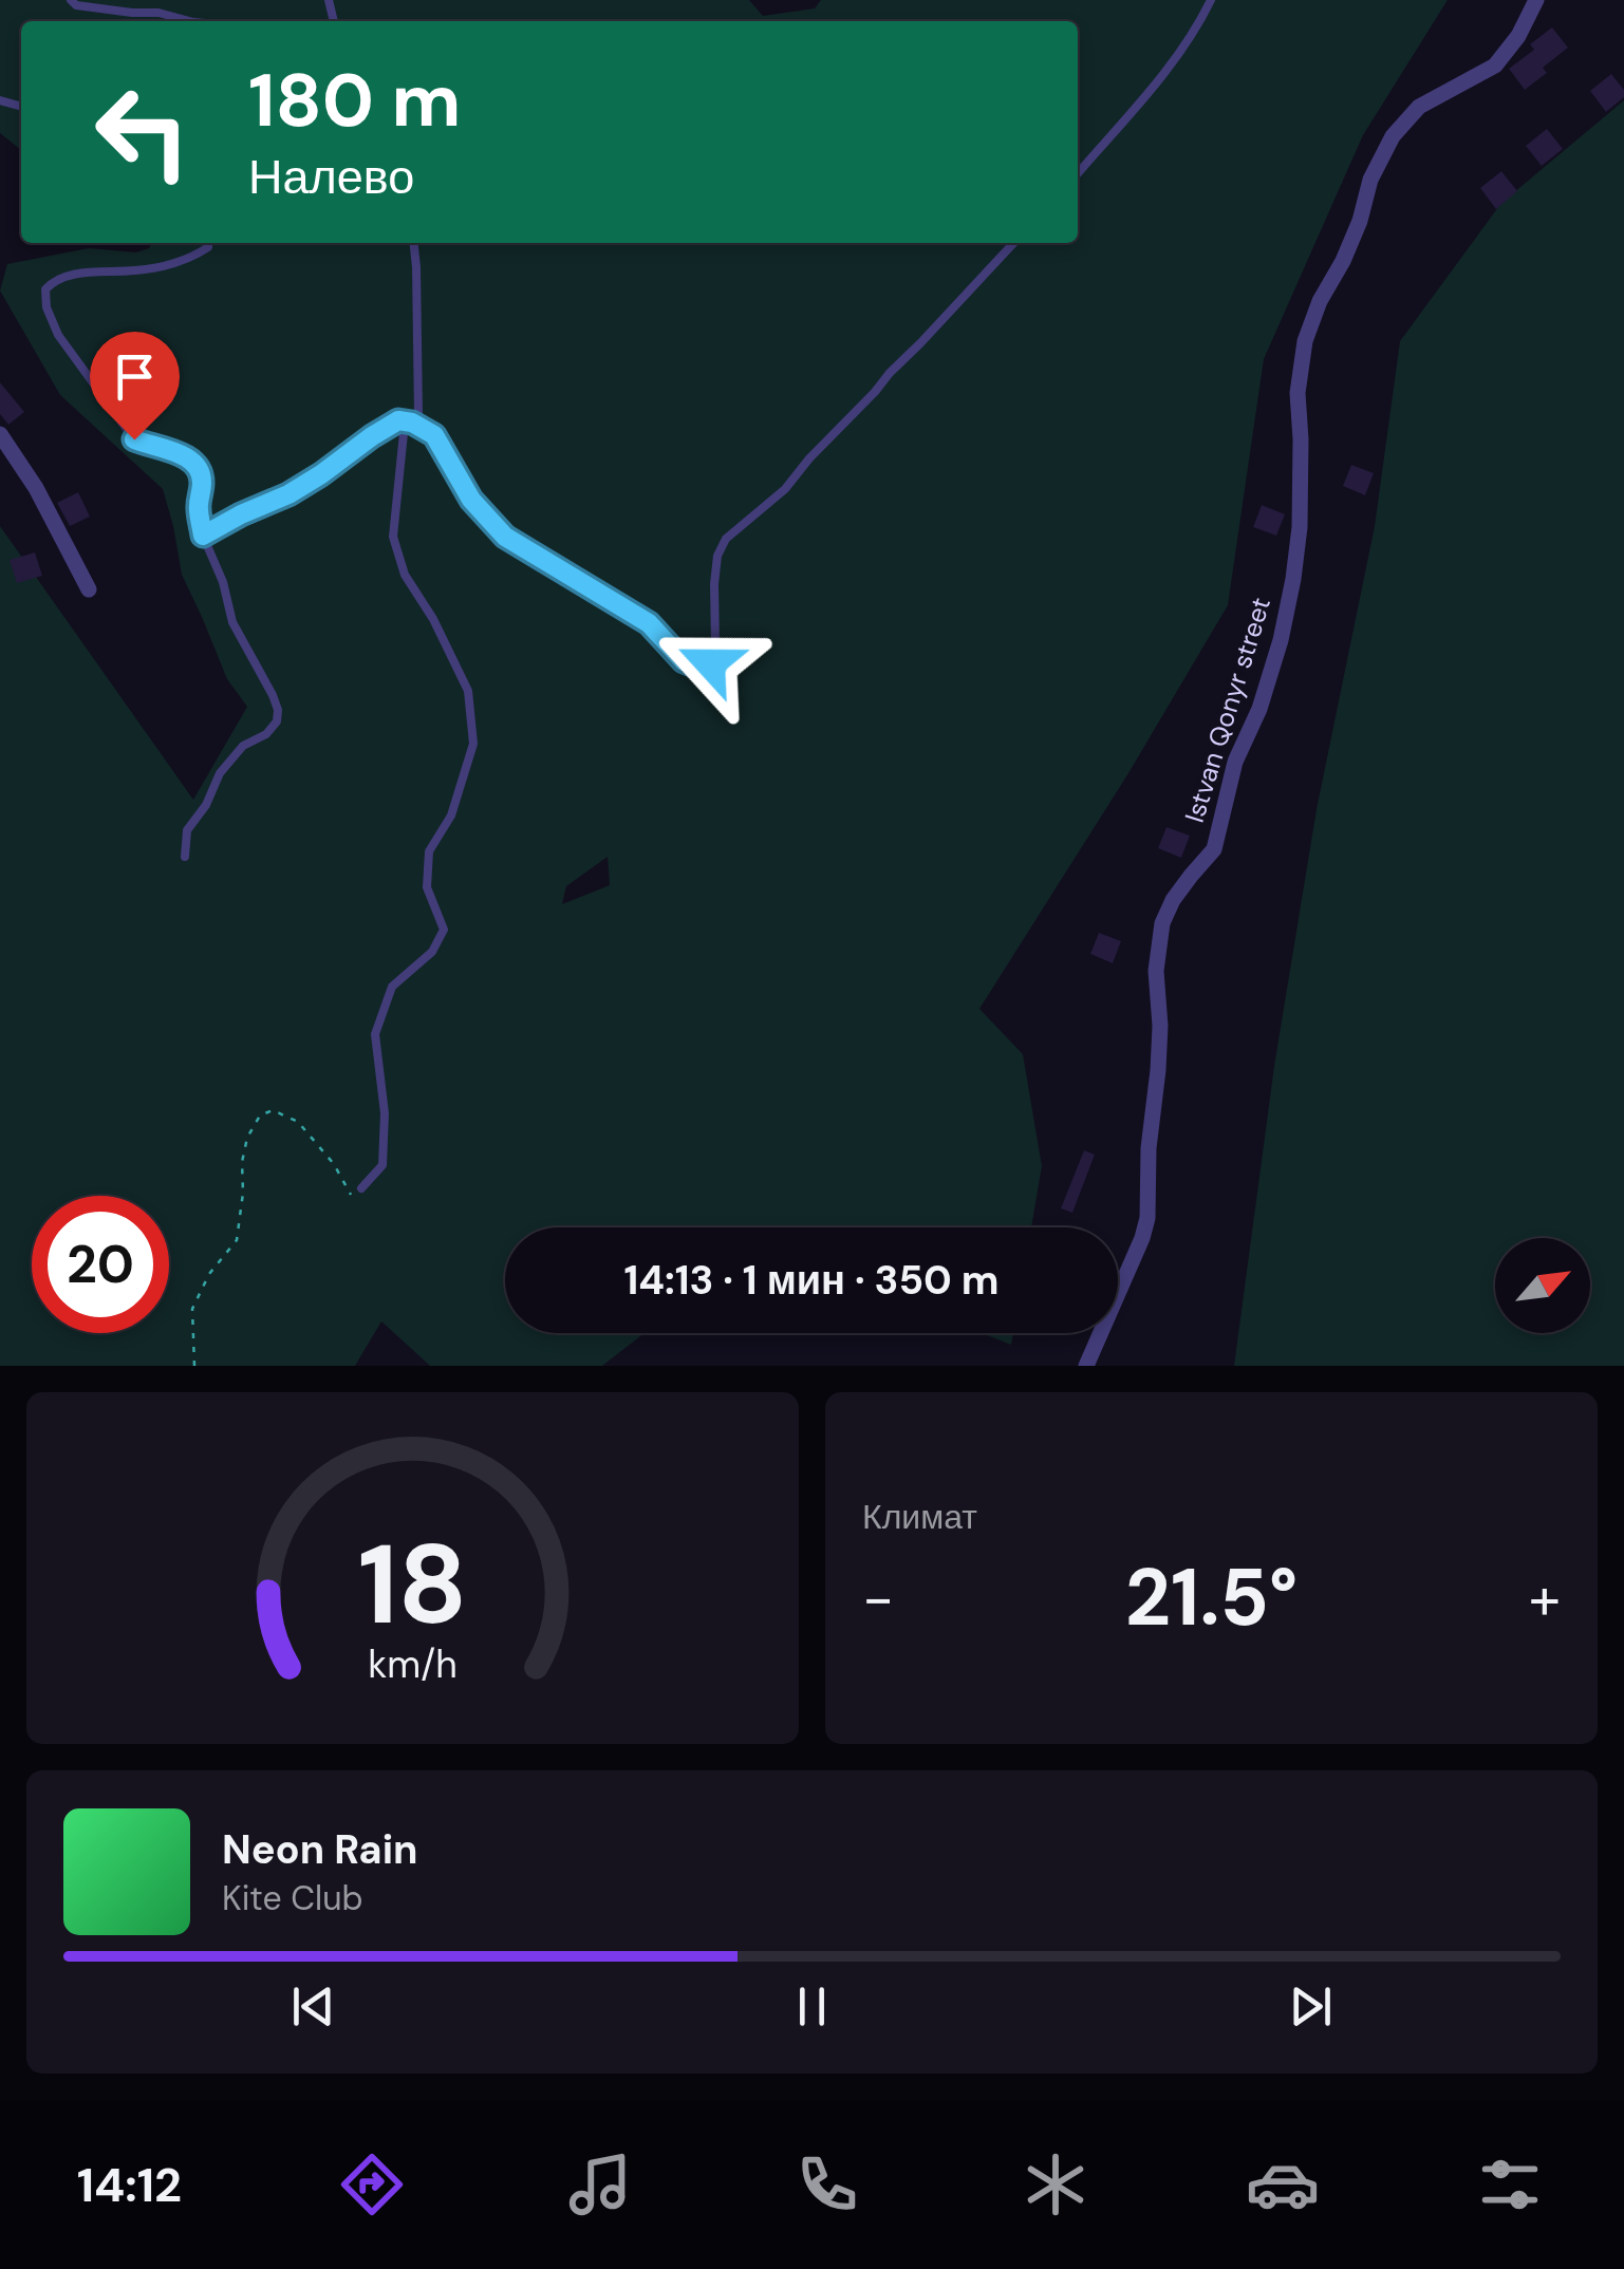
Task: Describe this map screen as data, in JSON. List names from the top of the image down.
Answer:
{
  "streets": {
    "street": ["Istvan Qonyr street"]
  },
  "north": "top right",
  "page": {
    "turn": ["180 m", "Налево"],
    "limit": "20",
    "trip": "14:13 · 1 мин · 350 m",
    "tile": "Климат",
    "heat": ["−", "21.5°", "+"],
    "song": ["Neon Rain", "Kite Club"],
    "tabs": "14:12",
    "gauge": ["18", "km/h"]
  }
}
